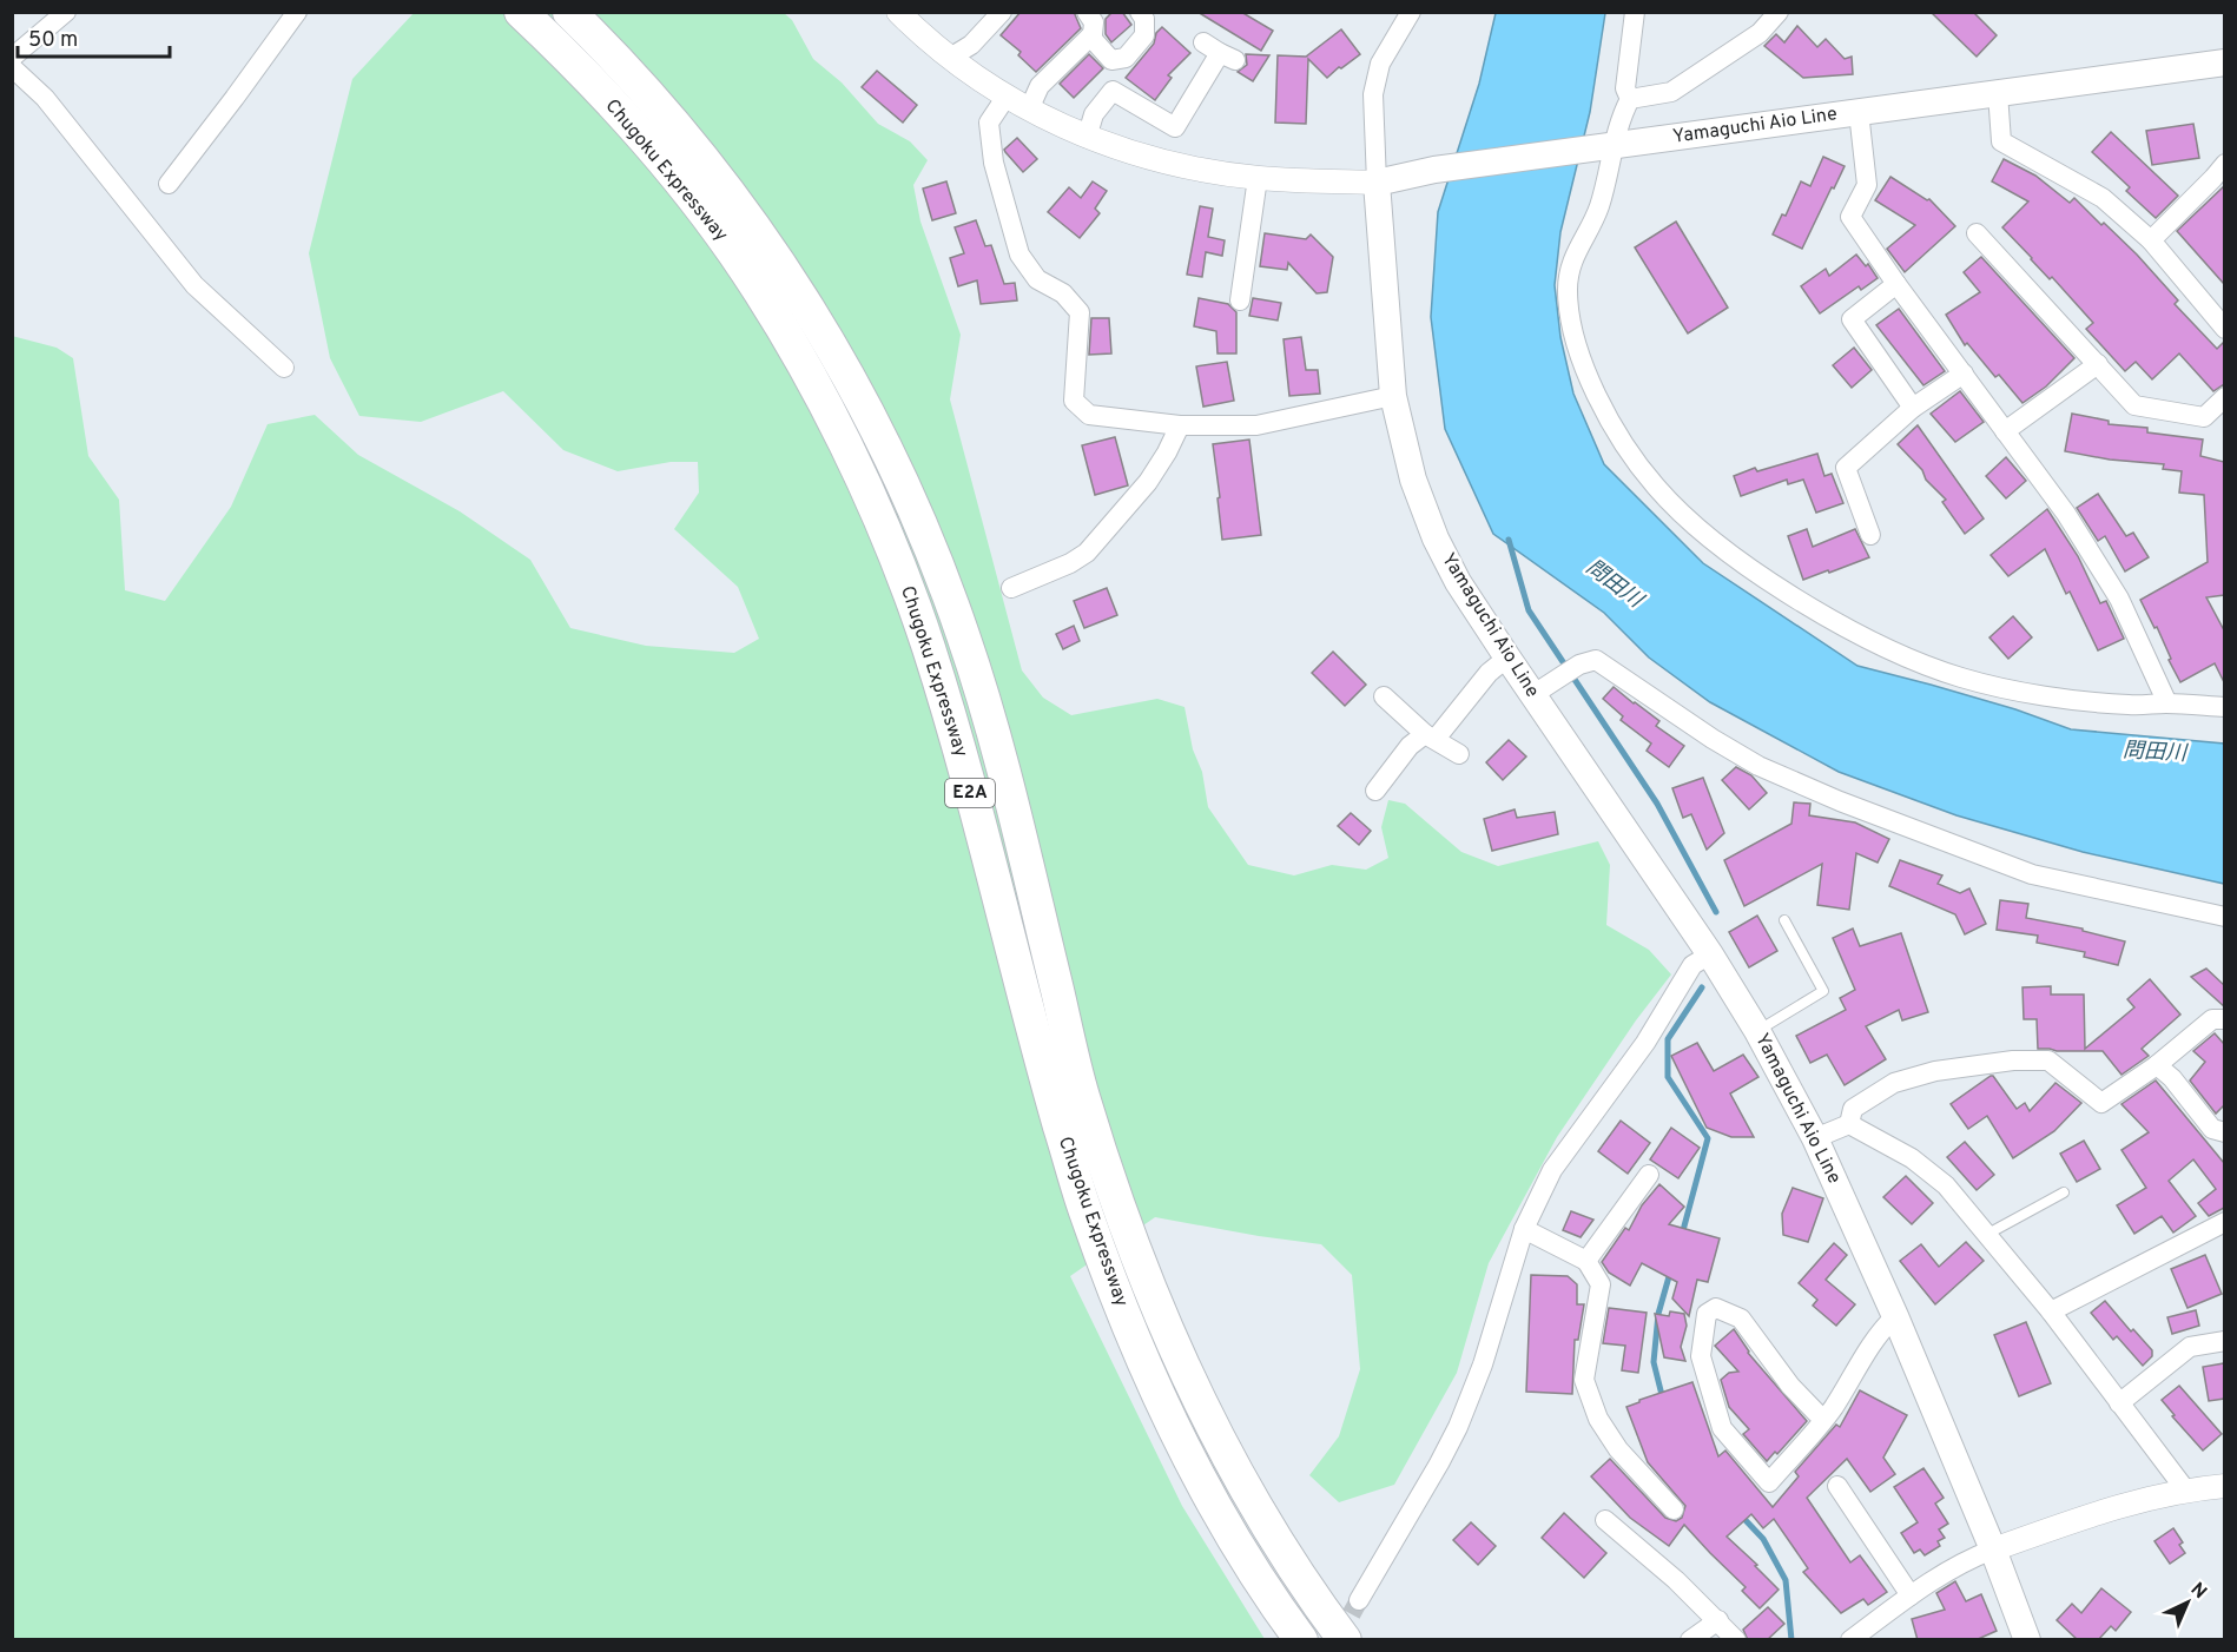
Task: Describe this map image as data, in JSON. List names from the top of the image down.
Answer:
{
  "streets": {
    "highway": ["Chugoku Expressway", "E2A"],
    "main road": ["Yamaguchi Aio Line"]
  },
  "water": ["問田川"],
  "scale_bar": "50 m",
  "north": "top right"
}
